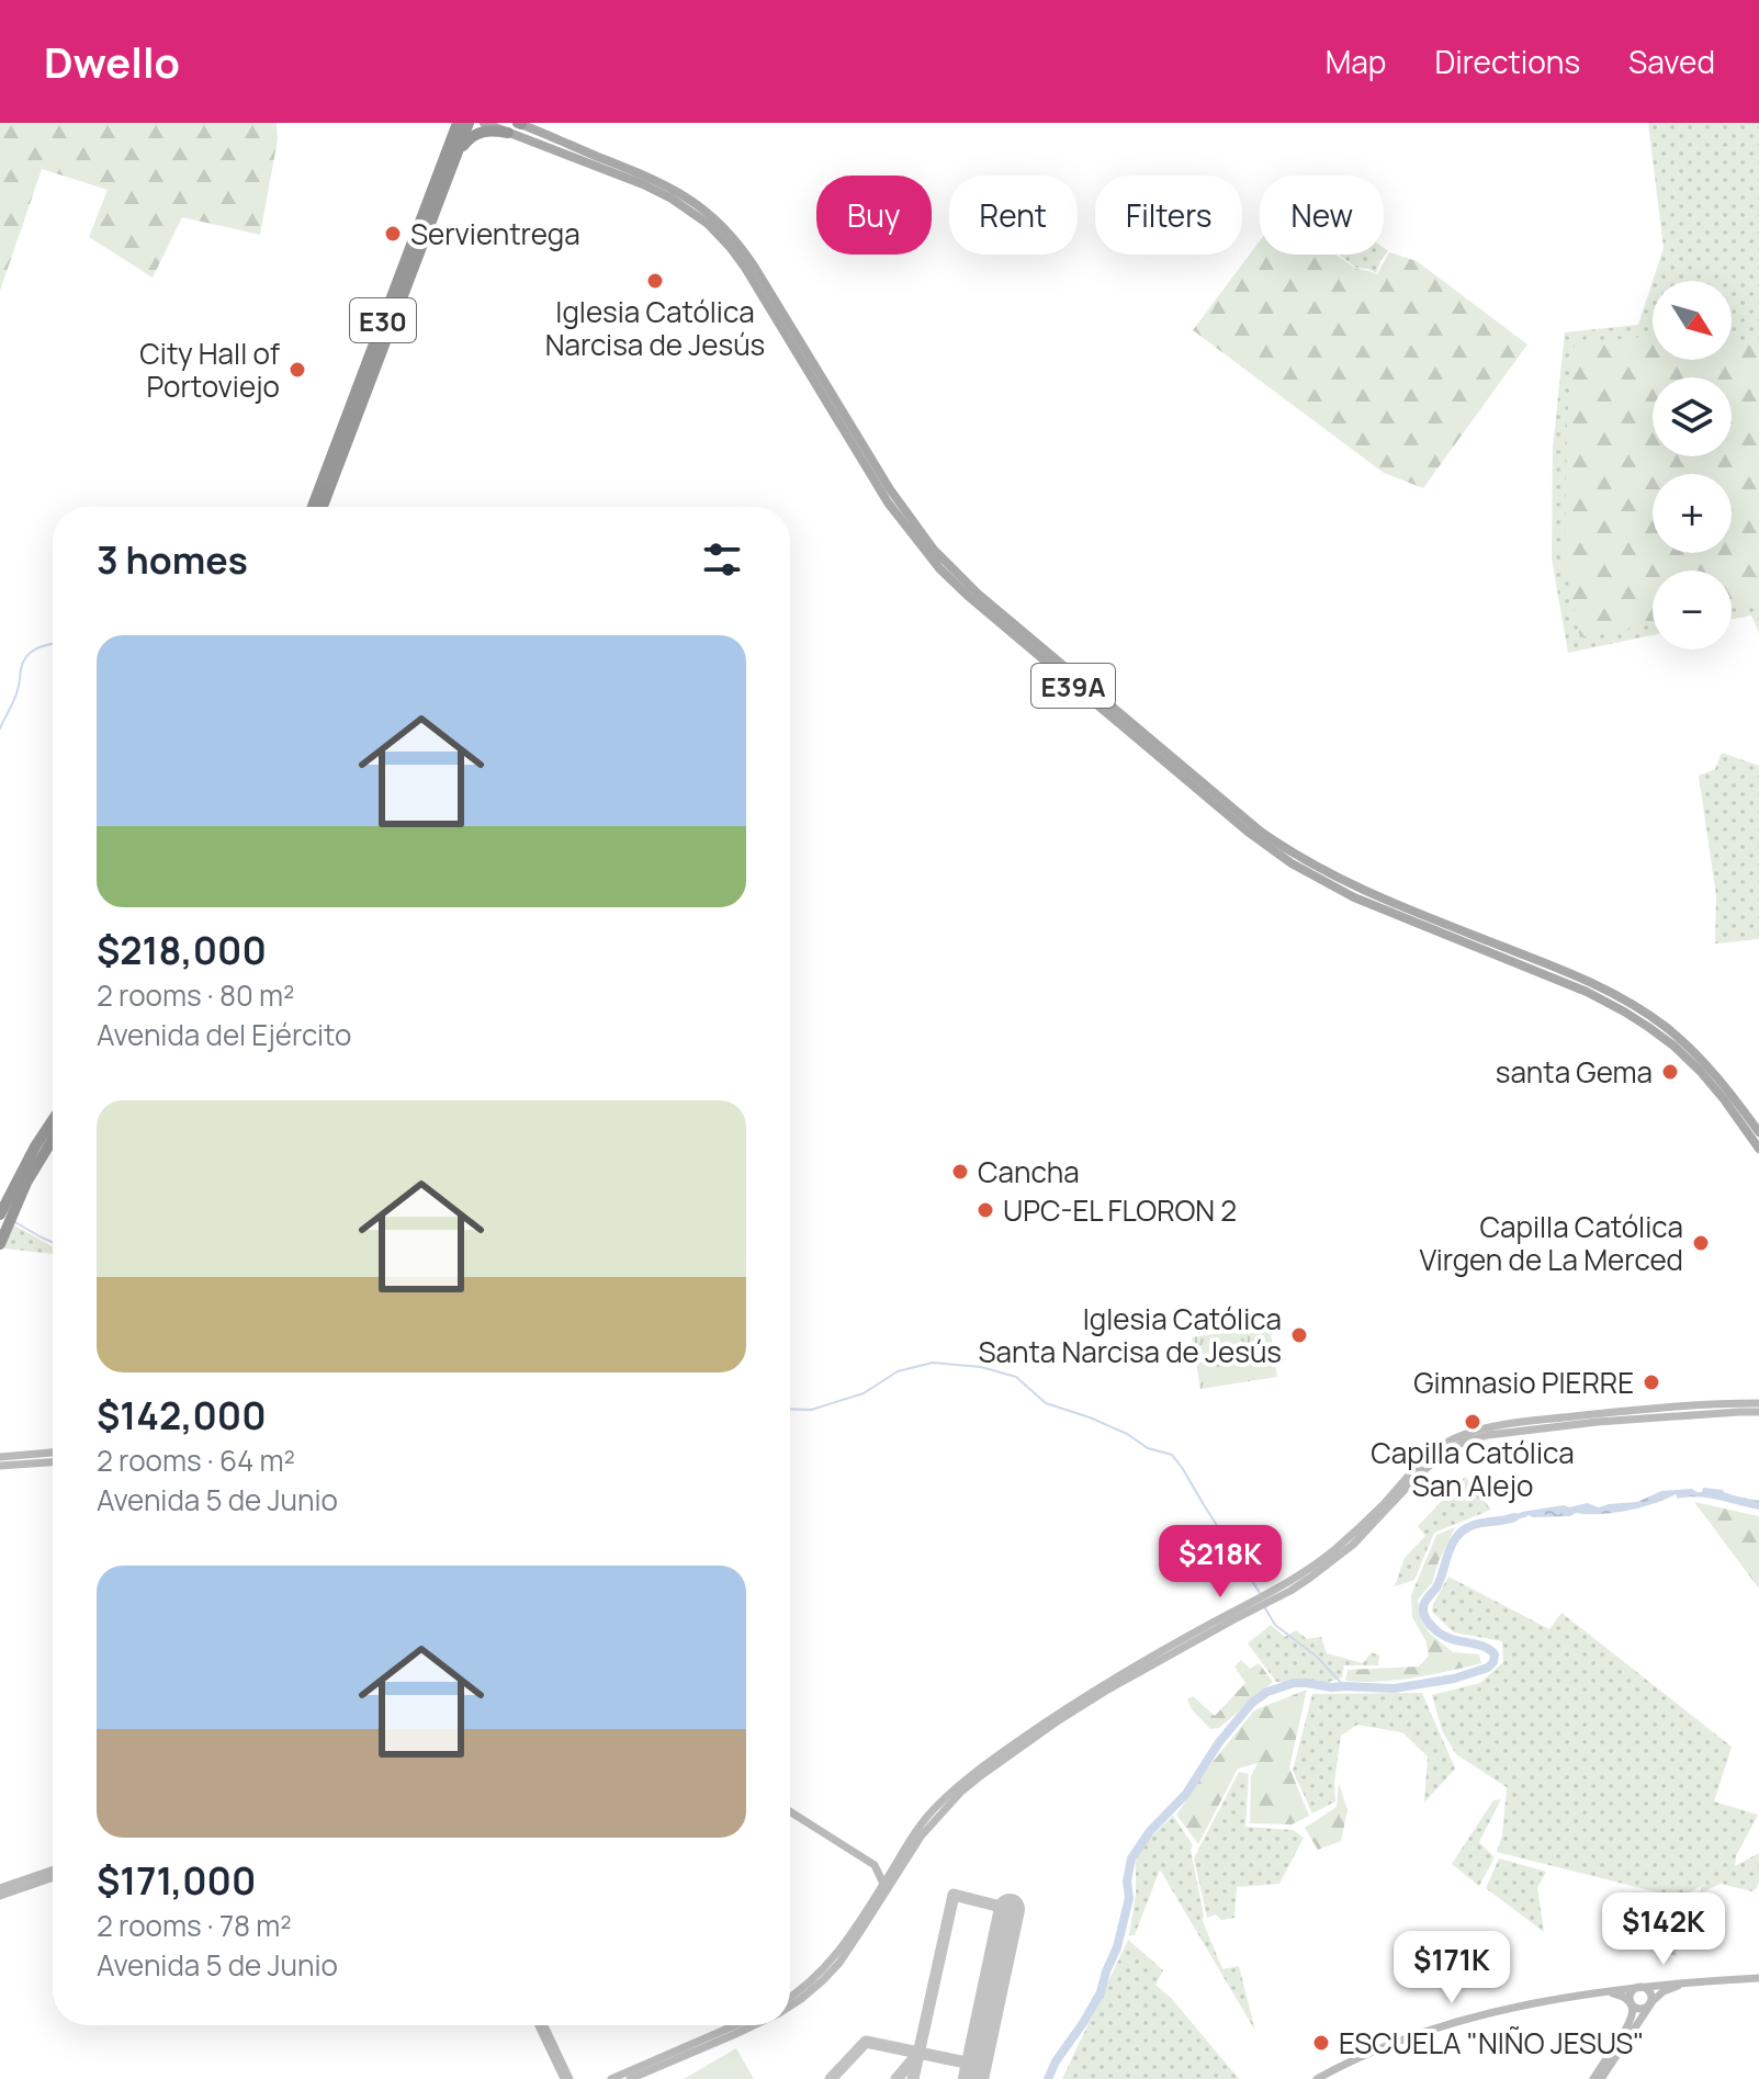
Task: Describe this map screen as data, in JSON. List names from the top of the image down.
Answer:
{
  "streets": {
    "highway": ["E30"],
    "main road": ["E39A"]
  },
  "places": [
    "Servientrega",
    "Iglesia Católica Narcisa de Jesús",
    "City Hall of Portoviejo",
    "santa Gema",
    "Cancha",
    "UPC-EL FLORON 2",
    "Capilla Católica Virgen de La Merced",
    "Iglesia Católica Santa Narcisa de Jesús",
    "Gimnasio PIERRE",
    "Capilla Católica San Alejo",
    "ESCUELA \"NIÑO JESUS\""
  ],
  "north": "bottom right",
  "page": {
    "header": "Dwello",
    "nav": ["Map", "Directions", "Saved"],
    "chip": [
      "Buy",
      "Rent",
      "Filters",
      "New"
    ],
    "map_buttons": ["+", "−"],
    "heading": "3 homes",
    "list": [
      {
        "name": "$218,000",
        "note": "2 rooms · 80 m² · Avenida del Ejército"
      },
      {
        "name": "$142,000",
        "note": "2 rooms · 64 m² · Avenida 5 de Junio"
      },
      {
        "name": "$171,000",
        "note": "2 rooms · 78 m² · Avenida 5 de Junio"
      }
    ],
    "price": ["$218K", "$142K", "$171K"]
  }
}
